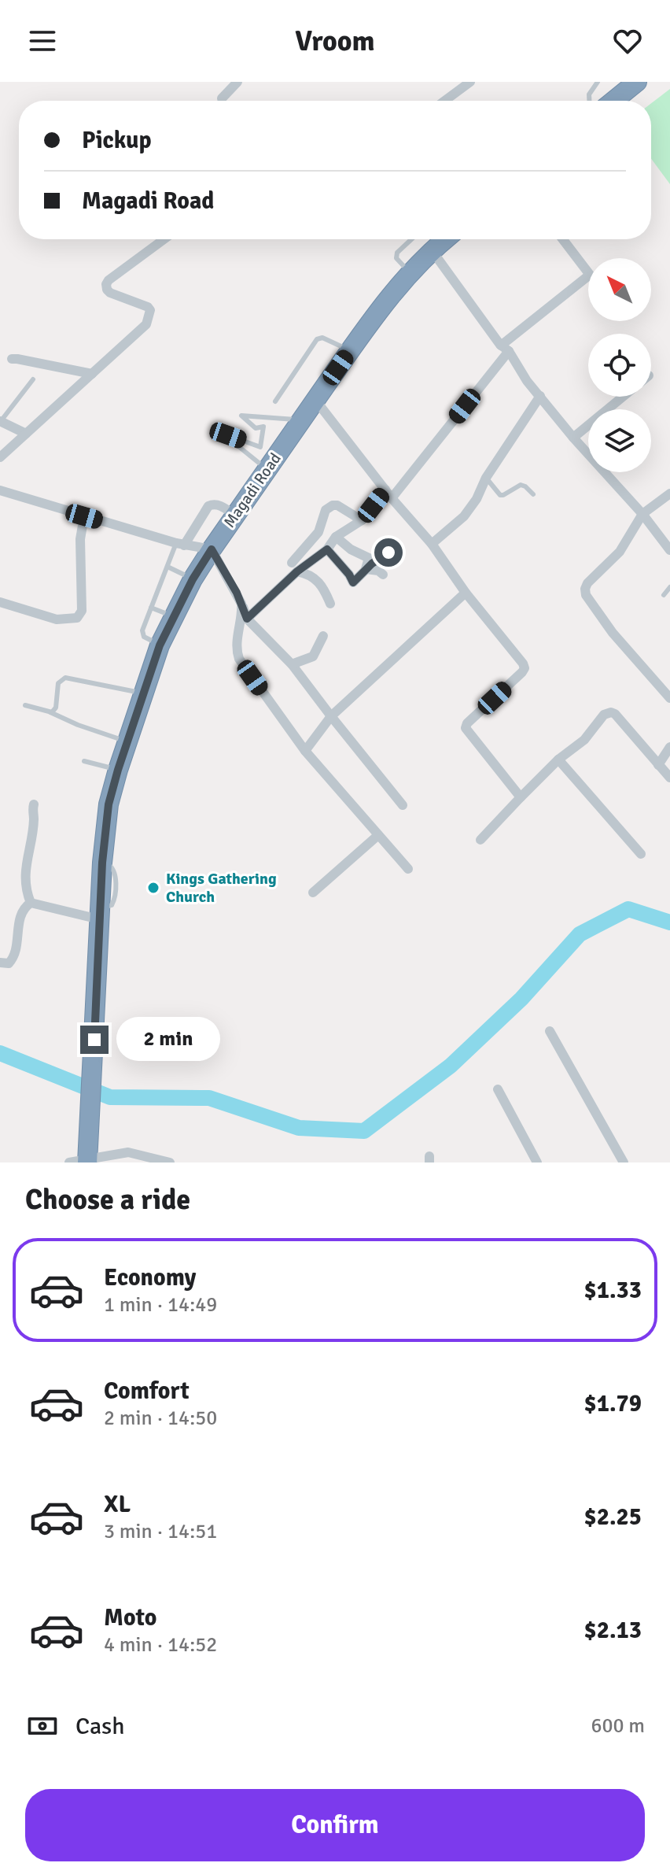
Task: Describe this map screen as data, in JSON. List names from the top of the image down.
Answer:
{
  "streets": {
    "highway": ["Magadi Road"]
  },
  "places": ["Kings Gathering Church"],
  "north": "top left",
  "page": {
    "header": "Vroom",
    "banner": ["Pickup", "Magadi Road"],
    "bubble": "2 min",
    "heading": "Choose a ride",
    "list": [
      {
        "name": "Economy",
        "note": "1 min · 14:49",
        "value": "$1.33"
      },
      {
        "name": "Comfort",
        "note": "2 min · 14:50",
        "value": "$1.79"
      },
      {
        "name": "XL",
        "note": "3 min · 14:51",
        "value": "$2.25"
      },
      {
        "name": "Moto",
        "note": "4 min · 14:52",
        "value": "$2.13"
      }
    ],
    "pay": ["Cash", "600 m"],
    "buttons": "Confirm"
  }
}
